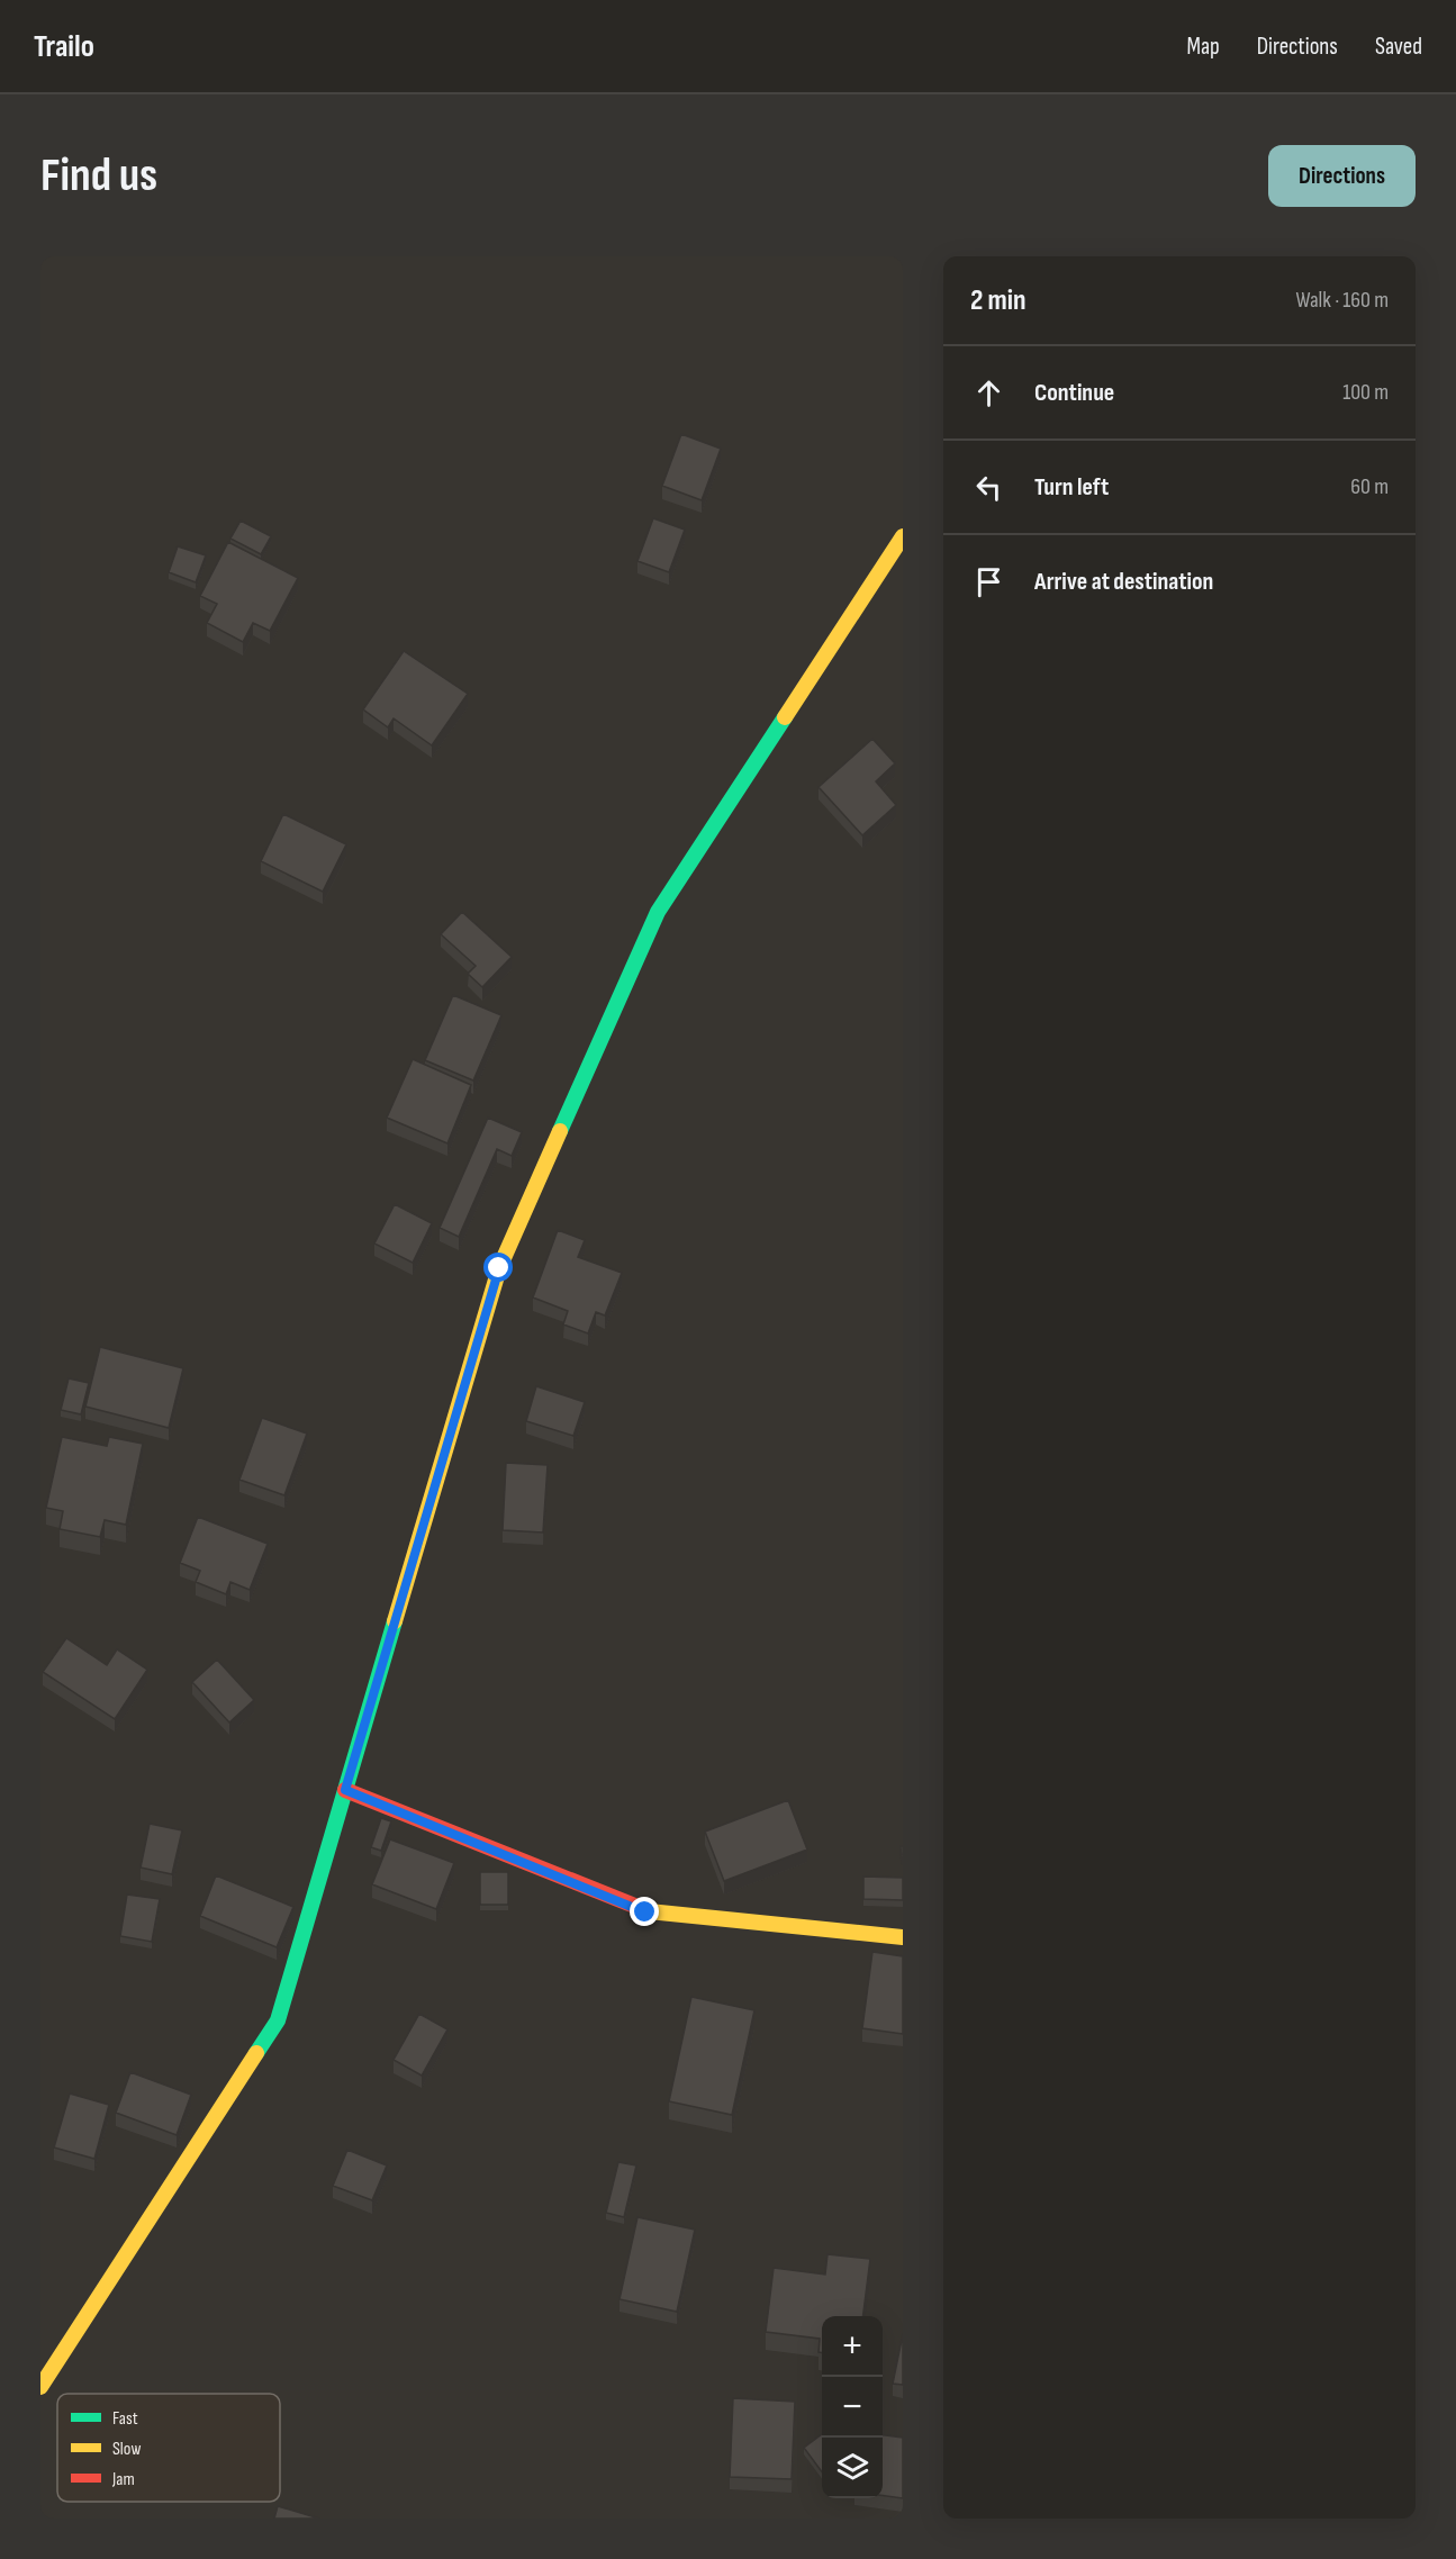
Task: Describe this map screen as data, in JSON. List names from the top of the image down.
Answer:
{
  "legend": ["Fast", "Slow", "Jam"],
  "page": {
    "header": "Trailo",
    "nav": ["Map", "Directions", "Saved"],
    "buttons": "Directions",
    "title": "Find us",
    "heading": ["2 min", "Walk · 160 m"],
    "list": [
      ["Continue", "100 m"],
      ["Turn left", "60 m"],
      "Arrive at destination"
    ],
    "map_buttons": ["+", "−"]
  }
}
